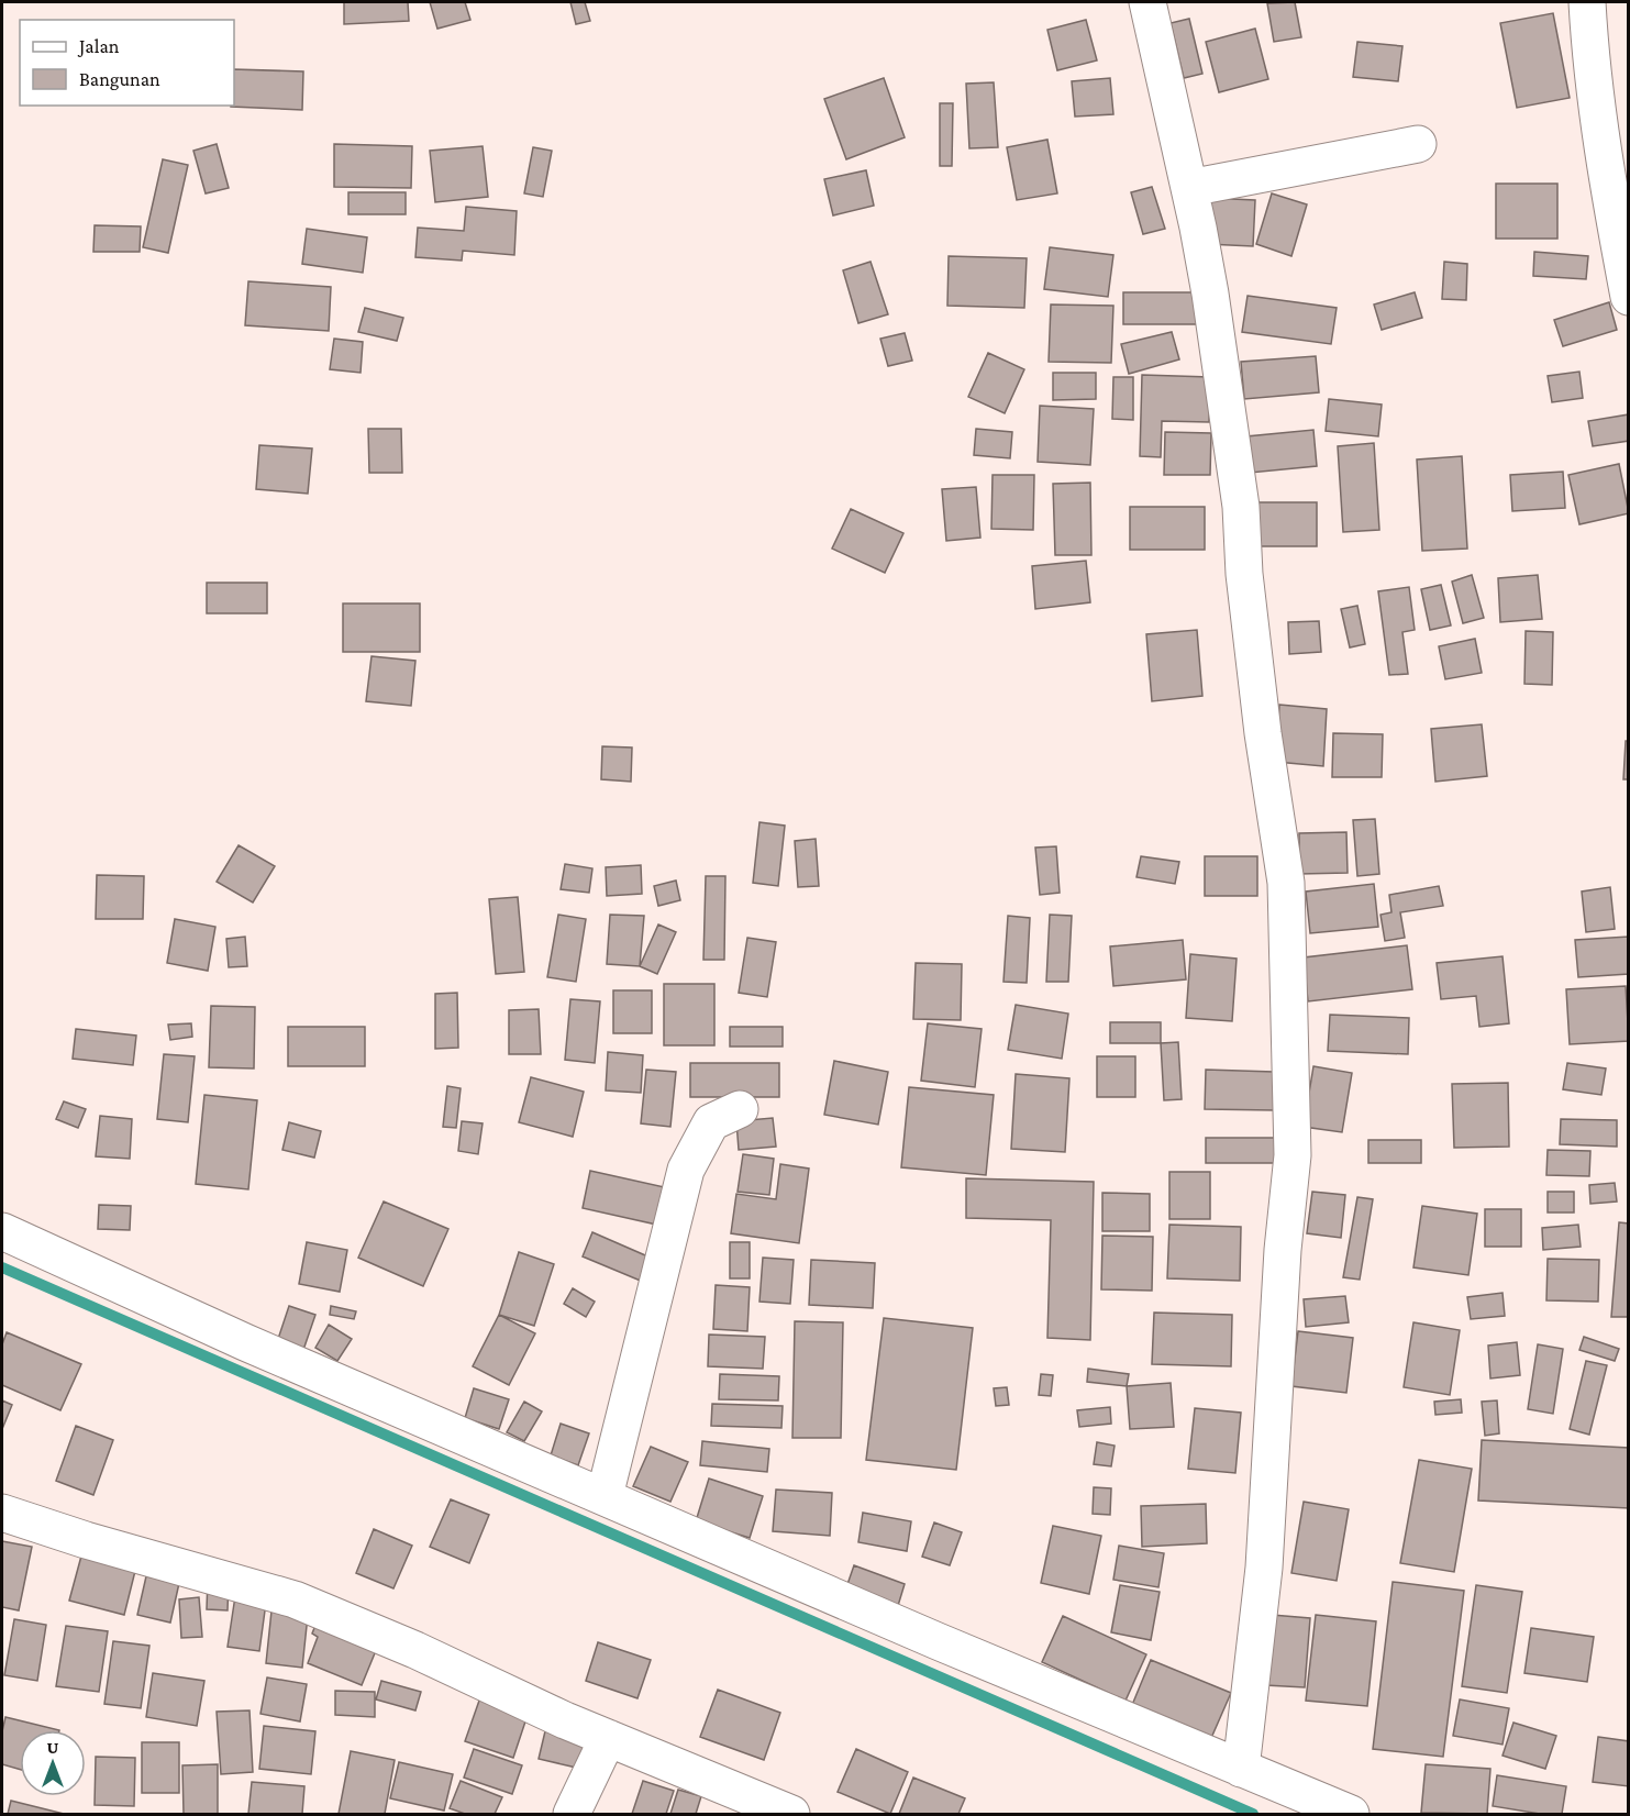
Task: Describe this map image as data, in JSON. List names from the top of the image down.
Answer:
{
  "legend": ["Jalan", "Bangunan"],
  "north": "top"
}
